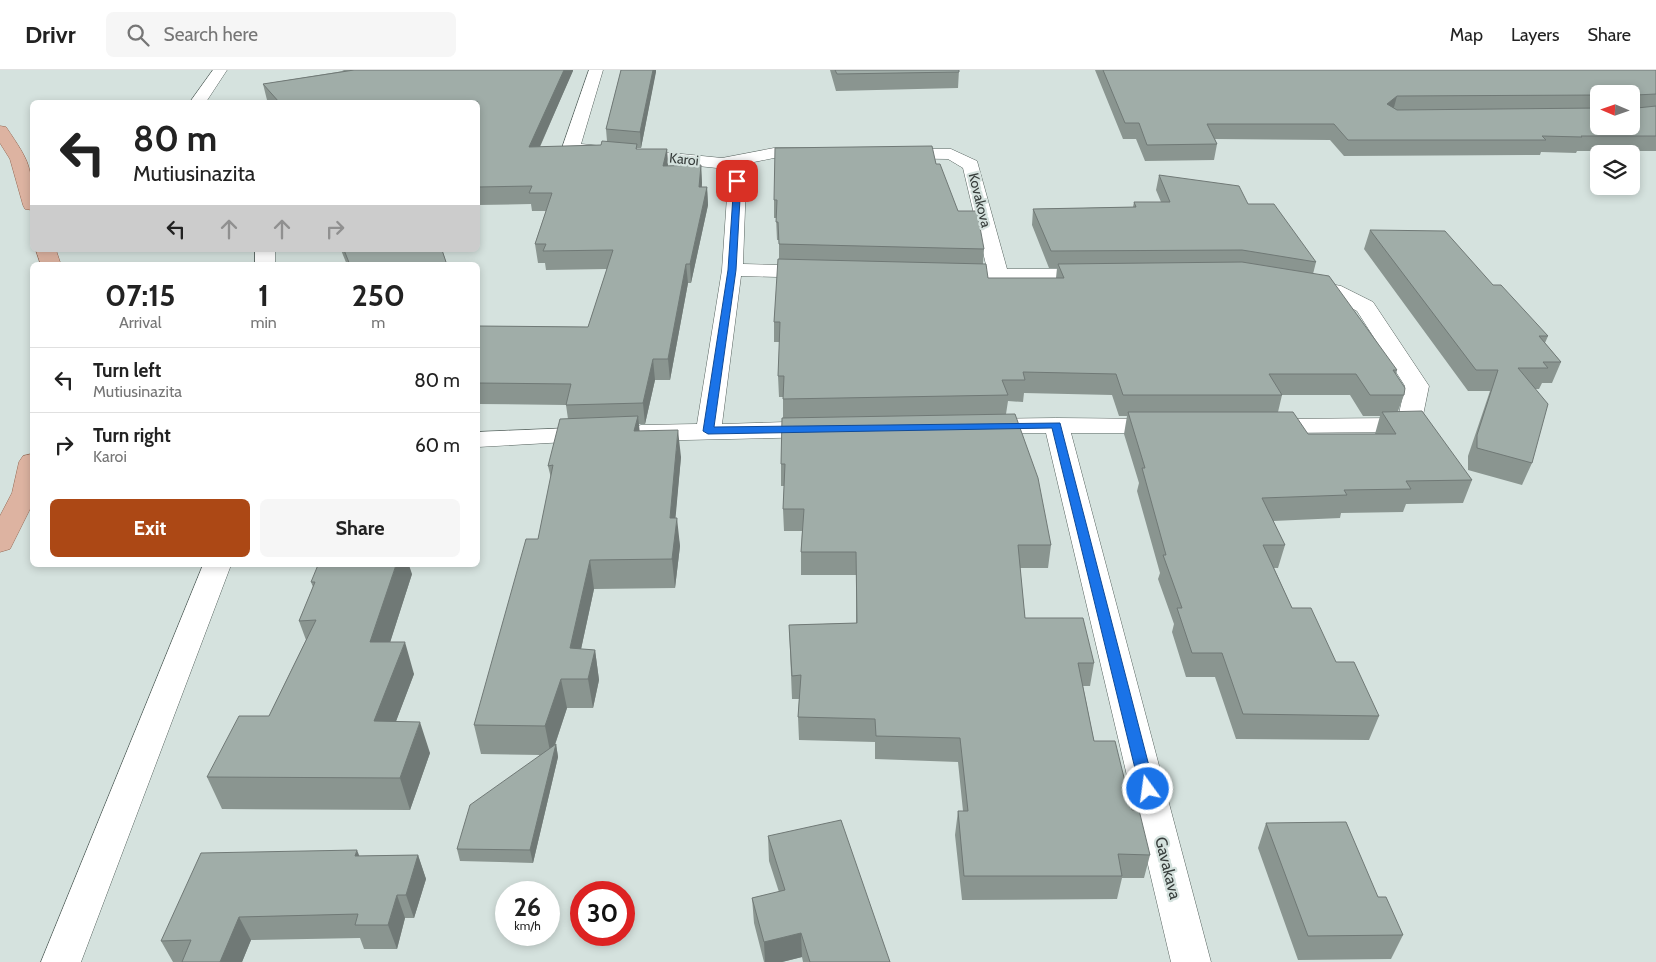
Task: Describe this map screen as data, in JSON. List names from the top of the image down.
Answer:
{
  "streets": {
    "street": ["Karoi", "Kovakova", "Gavakava"]
  },
  "north": "left",
  "page": {
    "header": "Drivr",
    "search": "Search here",
    "nav": ["Map", "Layers", "Share"],
    "turn": ["80 m", "Mutiusinazita"],
    "eta": [
      "07:15",
      "Arrival",
      "1",
      "min",
      "250",
      "m"
    ],
    "list": [
      {
        "name": "Turn left",
        "note": "Mutiusinazita",
        "value": "80 m"
      },
      {
        "name": "Turn right",
        "note": "Karoi",
        "value": "60 m"
      }
    ],
    "buttons": ["Exit", "Share"],
    "speed": "26 km/h",
    "limit": "30"
  }
}
